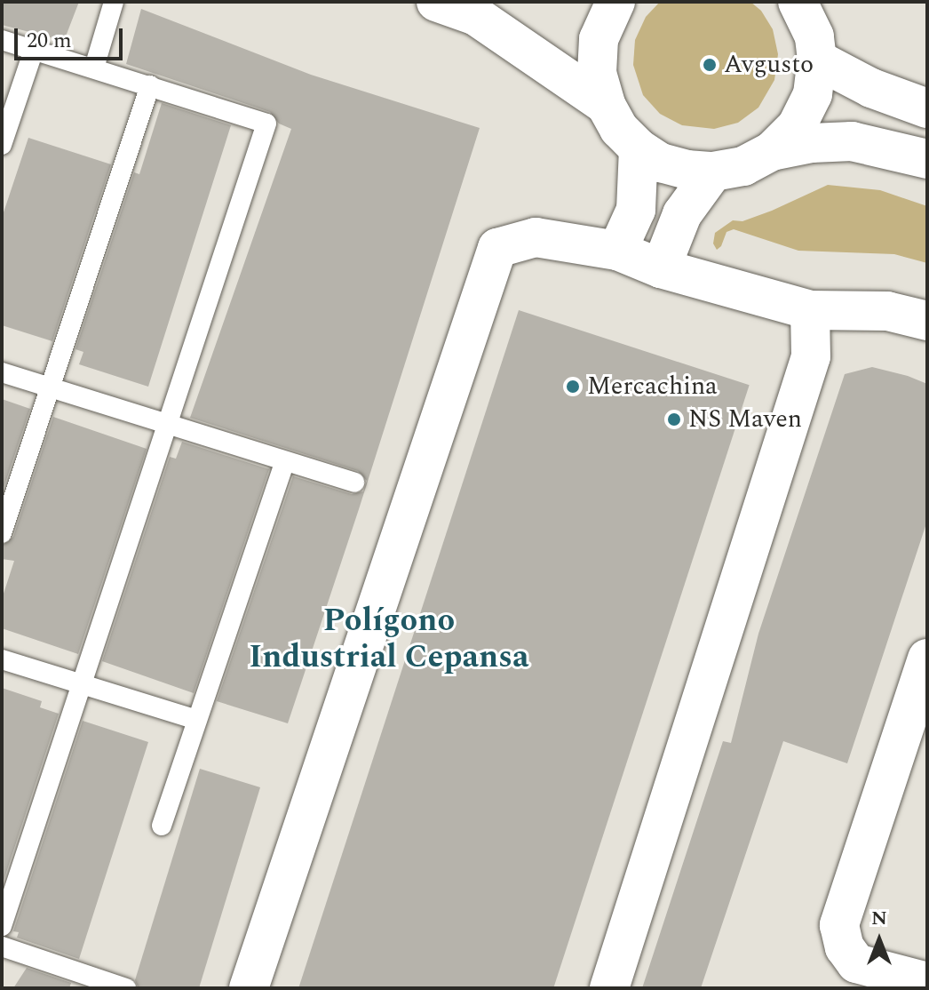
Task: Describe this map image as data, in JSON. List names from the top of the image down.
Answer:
{
  "districts": ["Polígono Industrial Cepansa"],
  "places": ["Avgusto", "Mercachina", "NS Maven"],
  "scale_bar": "20 m",
  "north": "top"
}
